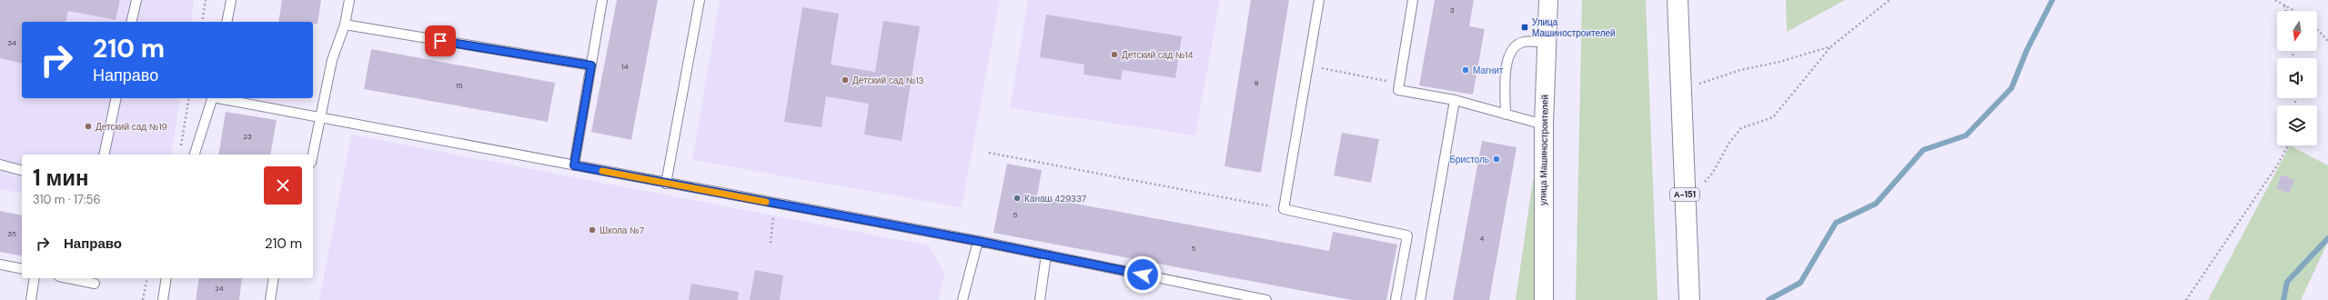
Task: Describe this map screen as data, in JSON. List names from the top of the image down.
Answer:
{
  "streets": {
    "highway": ["А-151"],
    "street": ["улица Машиностроителей"]
  },
  "places": {
    "transit": ["Улица Машиностроителей"],
    "other": [
      "Детский сад №14",
      "Магнит",
      "Детский сад №13",
      "Детский сад №19",
      "Бристоль",
      "Канаш 429337",
      "Школа №7"
    ]
  },
  "house_numbers": [
    "3",
    "34",
    "14",
    "9",
    "15",
    "23",
    "5",
    "35",
    "4",
    "5",
    "24"
  ],
  "north": "bottom",
  "page": {
    "turn": ["210 m", "Направо"],
    "heading": ["1 мин", "310 m · 17:56"],
    "list": [
      {
        "name": "Направо",
        "value": "210 m"
      }
    ]
  }
}
